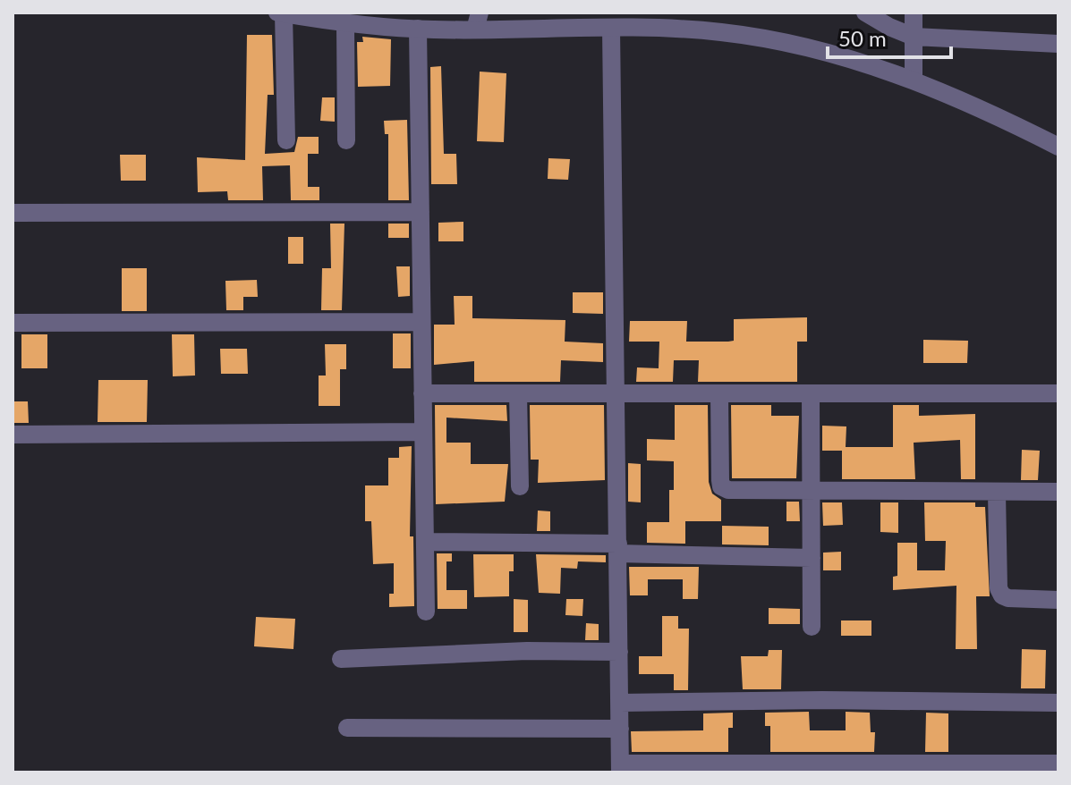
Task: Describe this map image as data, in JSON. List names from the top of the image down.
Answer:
{
  "scale_bar": "50 m"
}
